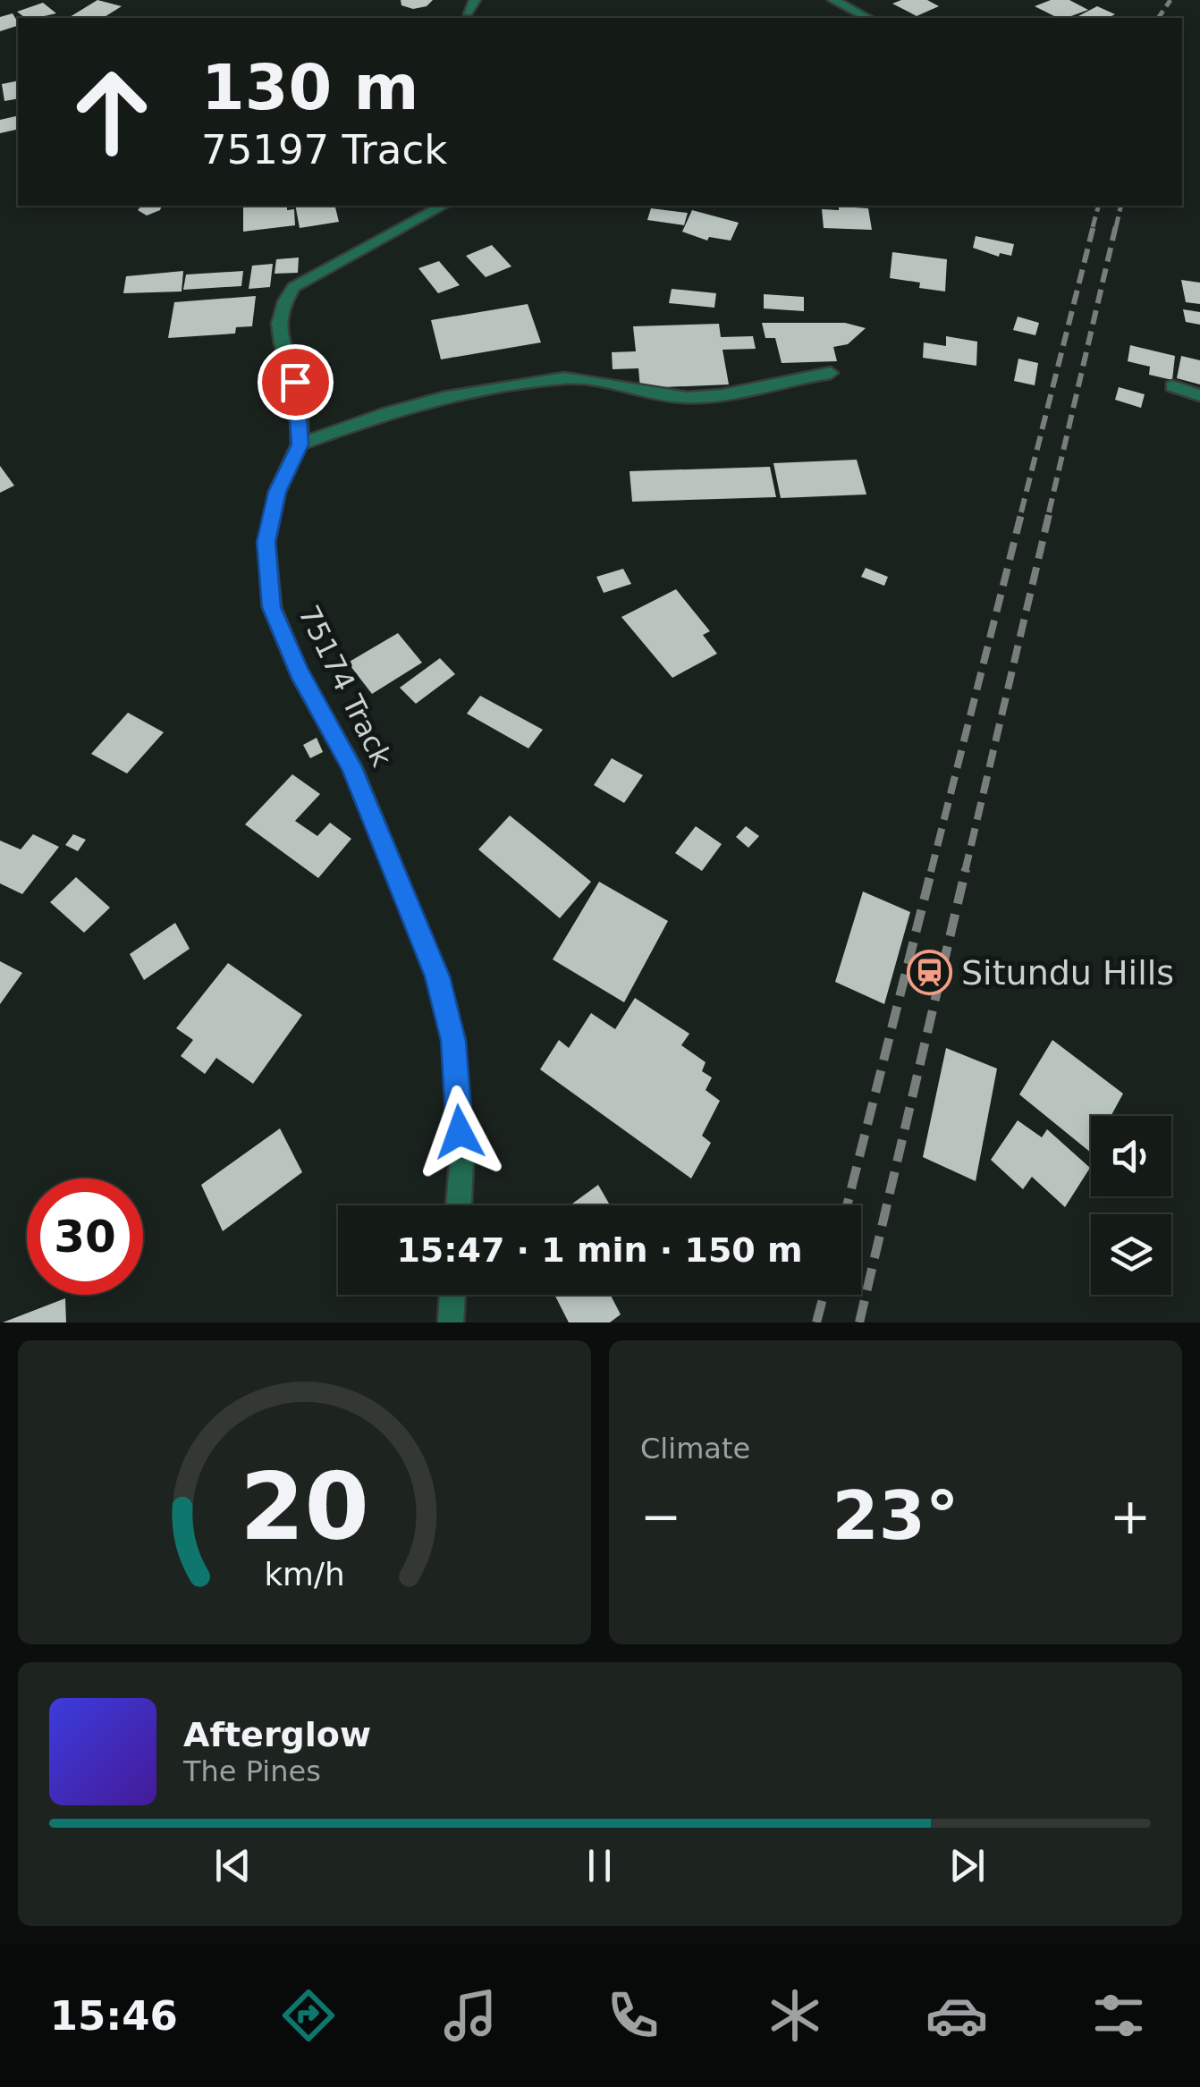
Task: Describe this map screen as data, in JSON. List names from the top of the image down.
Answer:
{
  "streets": {
    "street": ["75174 Track"]
  },
  "places": {
    "station": ["Situndu Hills"]
  },
  "page": {
    "turn": ["130 m", "75197 Track"],
    "limit": "30",
    "trip": "15:47 · 1 min · 150 m",
    "tile": "Climate",
    "heat": ["−", "23°", "+"],
    "song": ["Afterglow", "The Pines"],
    "tabs": "15:46",
    "gauge": ["20", "km/h"]
  }
}
